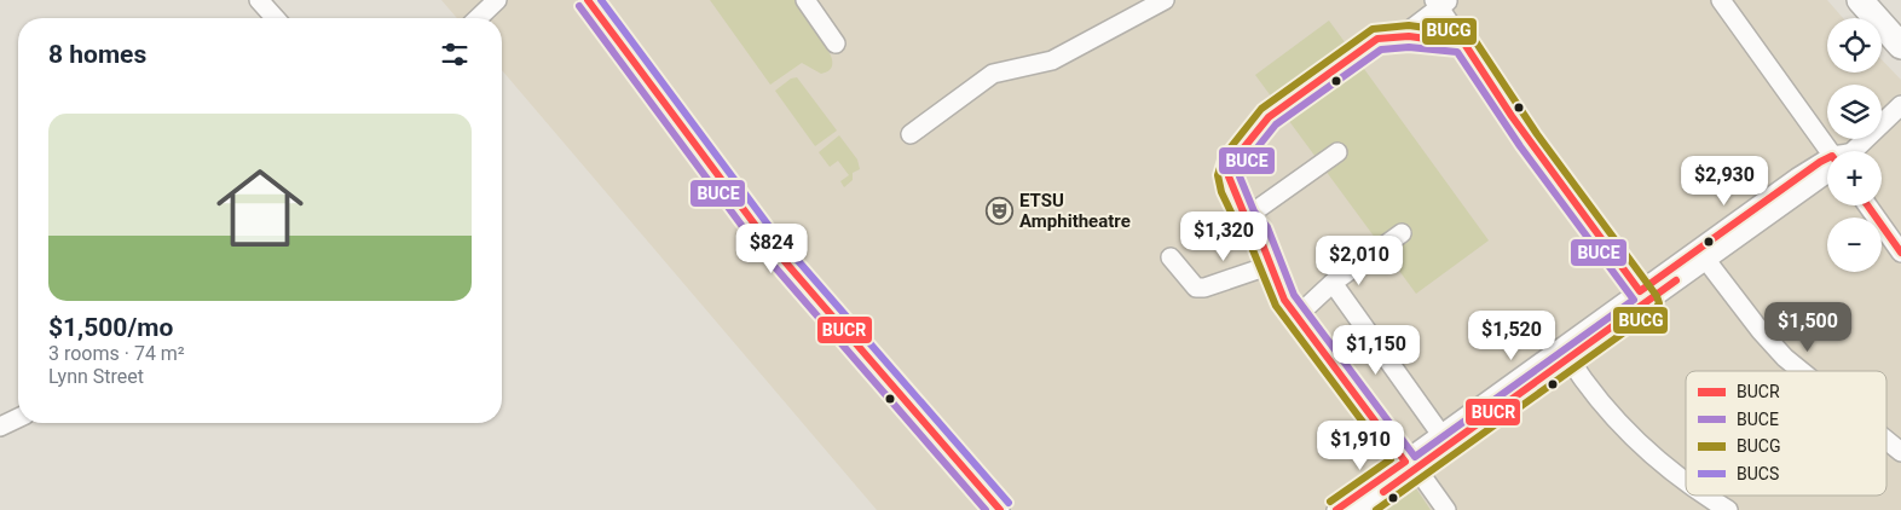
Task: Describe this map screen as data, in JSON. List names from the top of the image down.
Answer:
{
  "places": {
    "theatre": ["ETSU Amphitheatre"]
  },
  "lines": [
    "transit line BUCR",
    "transit line BUCS",
    "transit line BUCE",
    "transit line BUCG"
  ],
  "legend": [
    "BUCR",
    "BUCE",
    "BUCG",
    "BUCS"
  ],
  "page": {
    "map_buttons": ["+", "−"],
    "heading": "8 homes",
    "list": [
      {
        "name": "$1,500/mo",
        "note": "3 rooms · 74 m² · Lynn Street"
      }
    ],
    "price": [
      "$2,930",
      "$1,320",
      "$824",
      "$2,010",
      "$1,500",
      "$1,520",
      "$1,150",
      "$1,910"
    ]
  }
}
